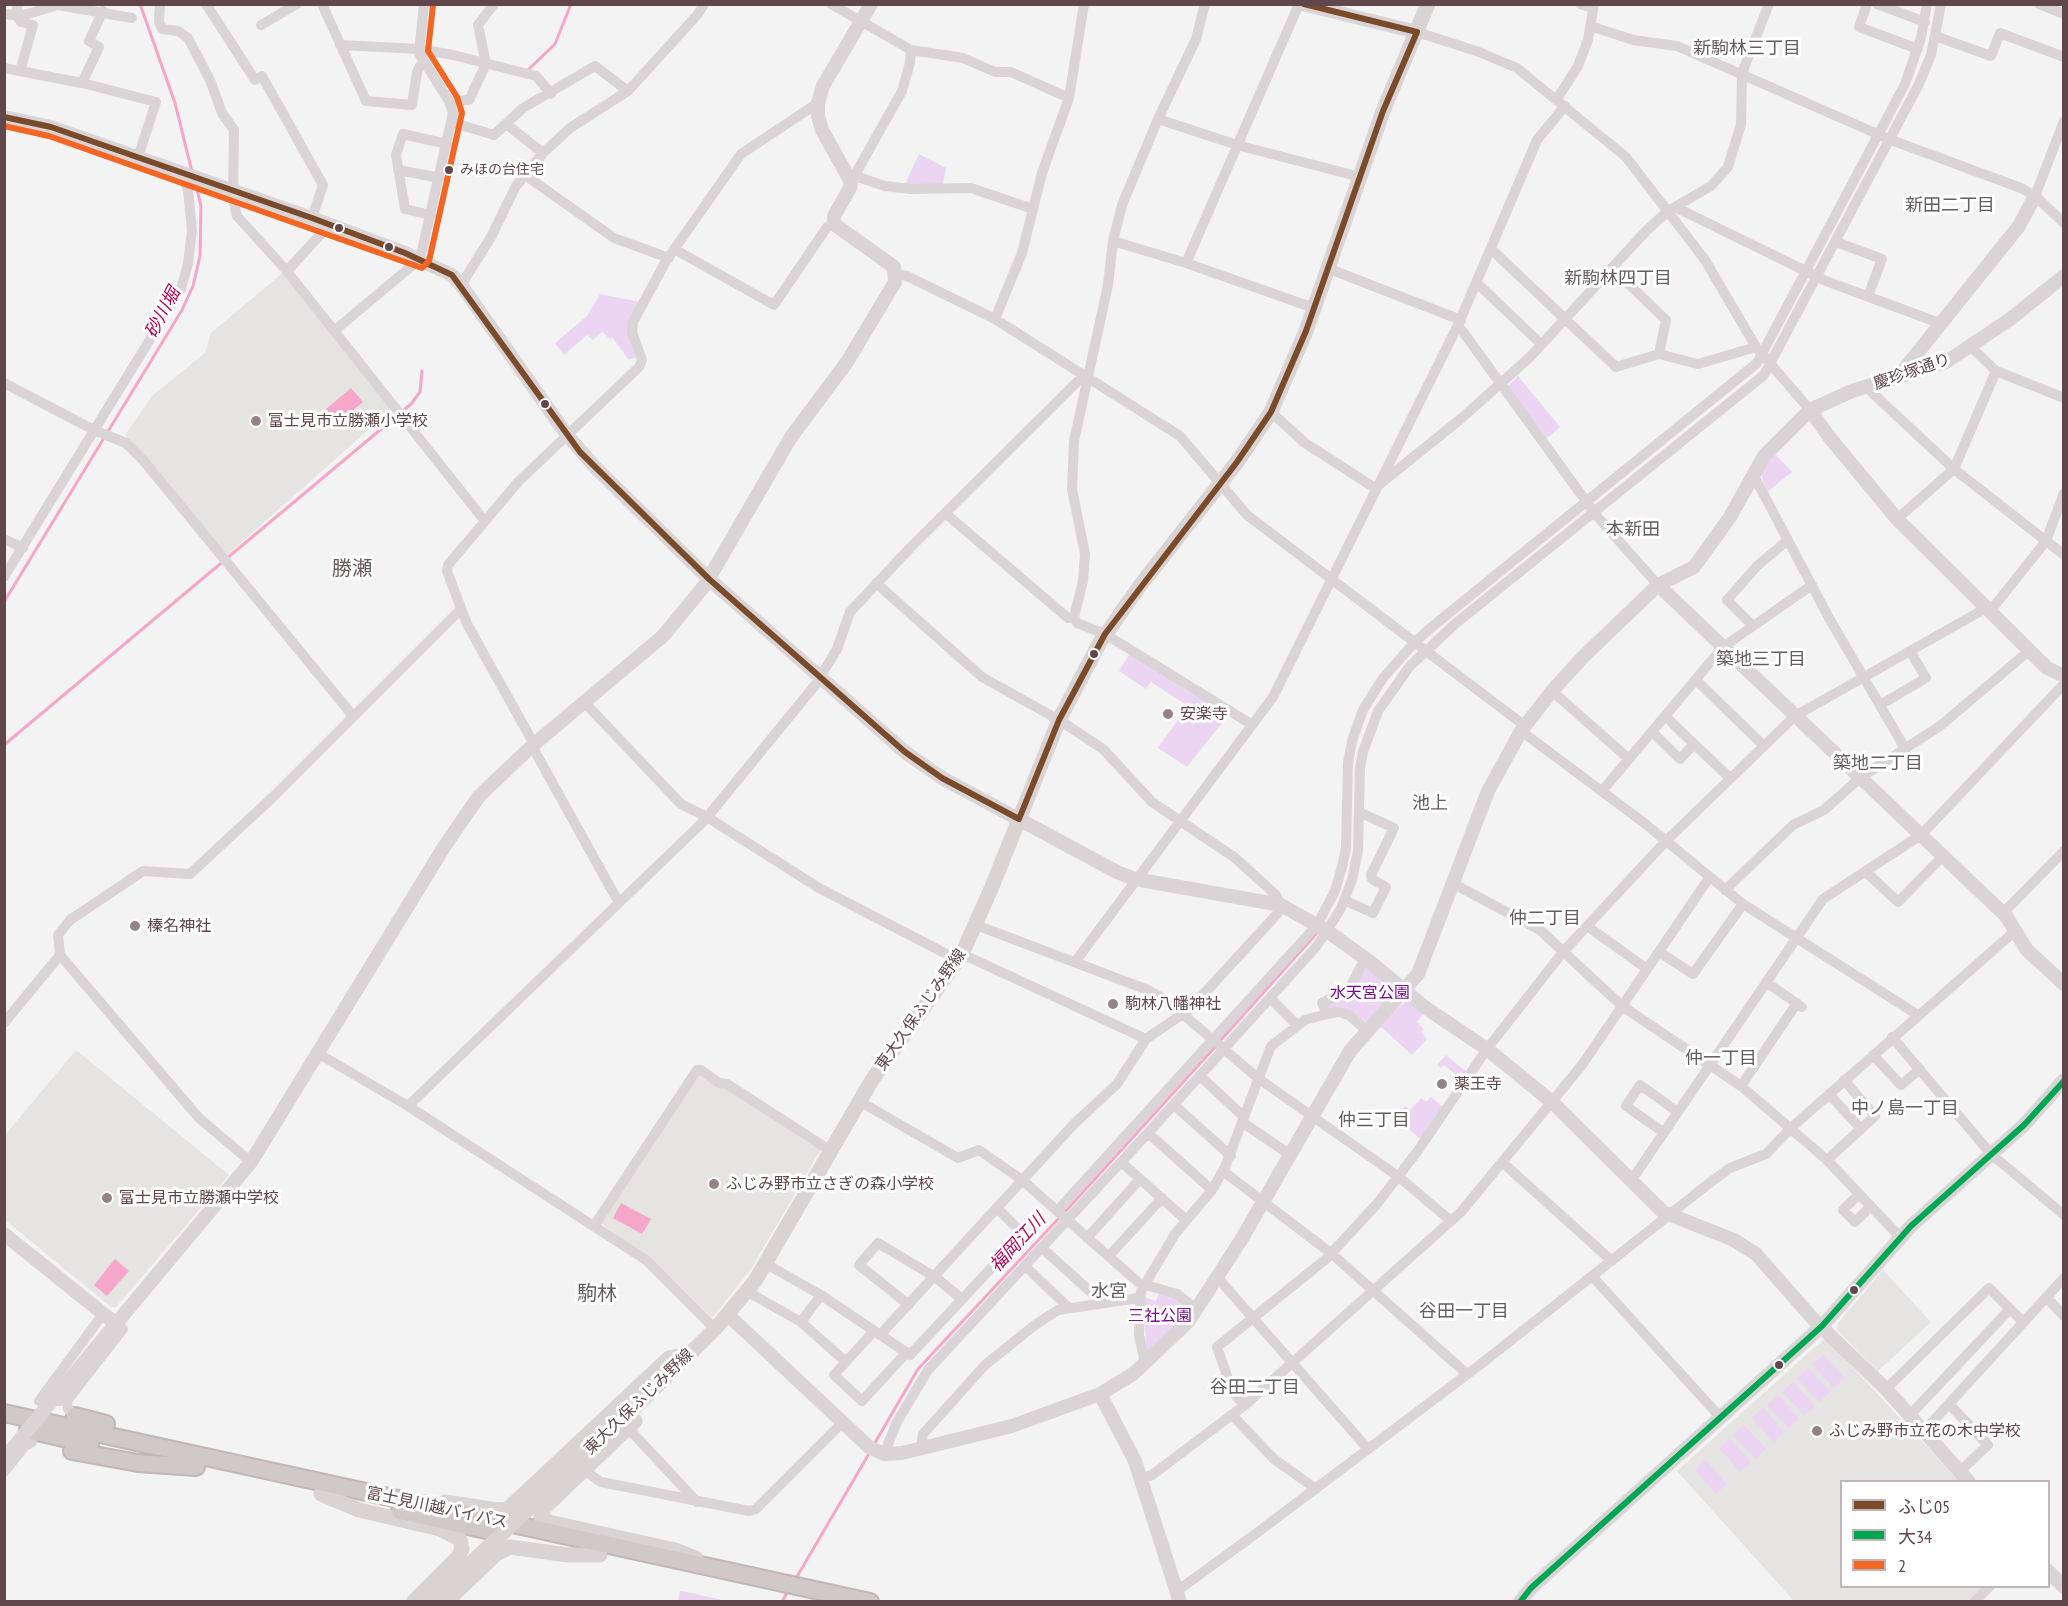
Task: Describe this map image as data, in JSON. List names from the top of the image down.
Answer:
{
  "streets": {
    "highway": ["富士見川越バイパス"],
    "main road": ["東大久保ふじみ野線"],
    "street": ["慶珍塚通り"]
  },
  "districts": [
    "新駒林三丁目",
    "新田二丁目",
    "新駒林四丁目",
    "本新田",
    "勝瀬",
    "築地三丁目",
    "築地二丁目",
    "池上",
    "仲二丁目",
    "仲一丁目",
    "中ノ島一丁目",
    "仲三丁目",
    "水宮",
    "駒林",
    "谷田一丁目",
    "谷田二丁目"
  ],
  "water": ["砂川堀", "福岡江川"],
  "parks": ["水天宮公園", "三社公園"],
  "places": [
    "みほの台住宅",
    "富士見市立勝瀬小学校",
    "安楽寺",
    "榛名神社",
    "駒林八幡神社",
    "薬王寺",
    "ふじみ野市立さぎの森小学校",
    "富士見市立勝瀬中学校",
    "ふじみ野市立花の木中学校"
  ],
  "lines": ["transit line ふじ05", "transit line 2", "transit line 大34"],
  "legend": ["ふじ05", "大34", "2"]
}
